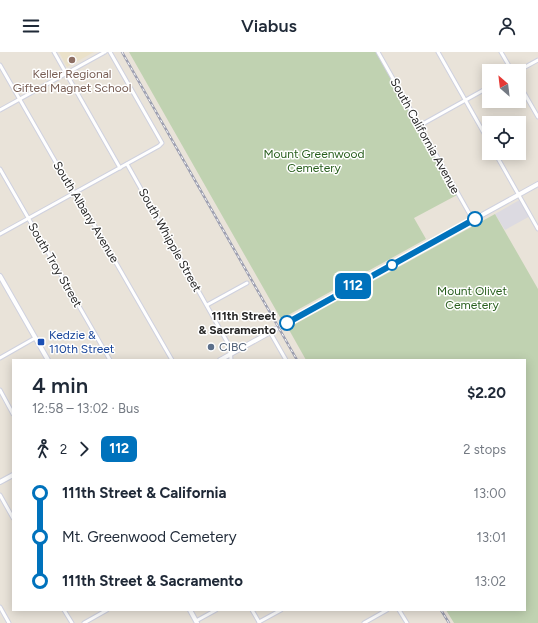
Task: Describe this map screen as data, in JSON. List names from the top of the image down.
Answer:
{
  "streets": {
    "street": [
      "South California Avenue",
      "South Albany Avenue",
      "South Whipple Street",
      "South Troy Street"
    ]
  },
  "parks": ["Mount Greenwood Cemetery", "Mount Olivet Cemetery"],
  "places": {
    "other": ["Keller Regional Gifted Magnet School", "111th Street & Sacramento", "CIBC"],
    "transit": ["Kedzie & 110th Street"]
  },
  "lines": ["bus line 112"],
  "north": "top left",
  "page": {
    "header": "Viabus",
    "on_map": "112",
    "heading": ["4 min", "12:58 – 13:02 · Bus", "$2.20"],
    "legs": ["2", "112", "2 stops"],
    "list": [
      {
        "name": "111th Street & California",
        "value": "13:00"
      },
      {
        "name": "Mt. Greenwood Cemetery",
        "value": "13:01"
      },
      {
        "name": "111th Street & Sacramento",
        "value": "13:02"
      }
    ]
  }
}
